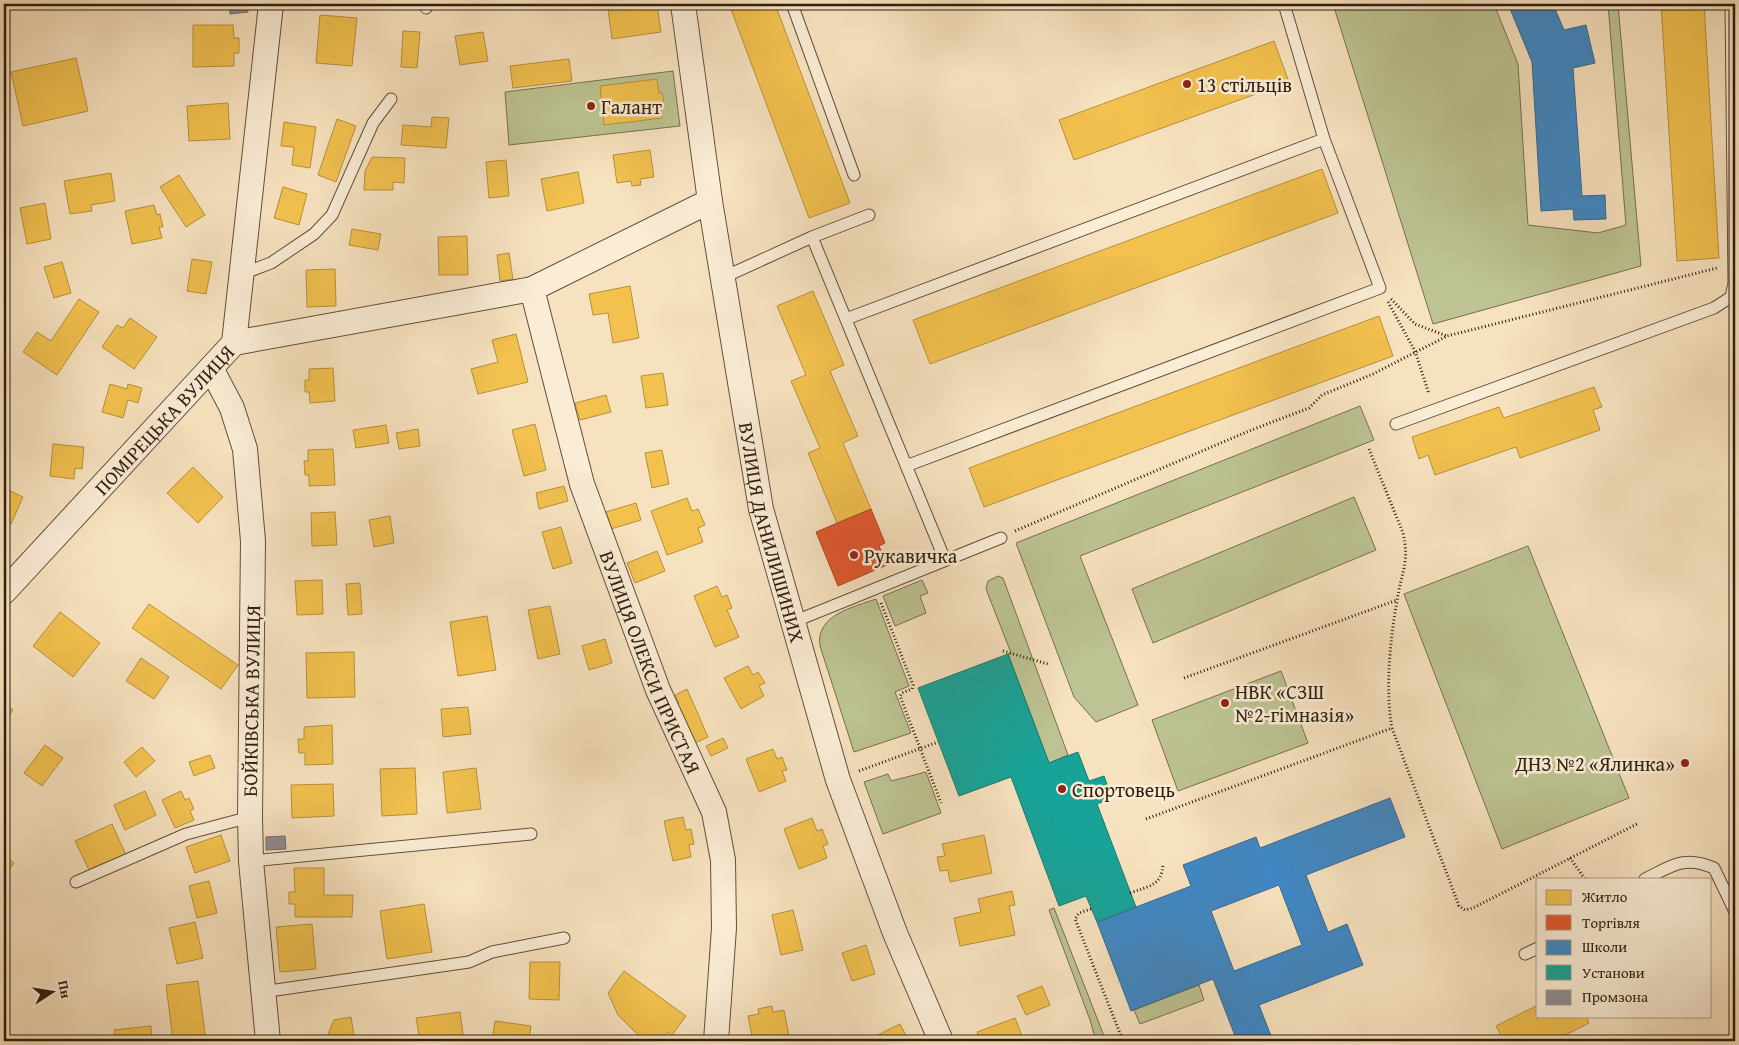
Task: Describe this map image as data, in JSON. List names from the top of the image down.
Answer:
{
  "streets": {
    "street": [
      "ПОМІРЕЦЬКА ВУЛИЦЯ",
      "ВУЛИЦЯ ДАНИЛИШИНИХ",
      "ВУЛИЦЯ ОЛЕКСИ ПРИСТАЯ",
      "БОЙКІВСЬКА ВУЛИЦЯ"
    ]
  },
  "crossings": [
    ["ПОМІРЕЦЬКА ВУЛИЦЯ", "БОЙКІВСЬКА ВУЛИЦЯ"]
  ],
  "places": [
    "13 стільців",
    "Галант",
    "Рукавичка",
    "НВК «СЗШ №2-гімназія»",
    "ДНЗ №2 «Ялинка»",
    "Спортовець"
  ],
  "legend": [
    "Житло",
    "Торгівля",
    "Школи",
    "Установи",
    "Промзона"
  ],
  "north": "right"
}
